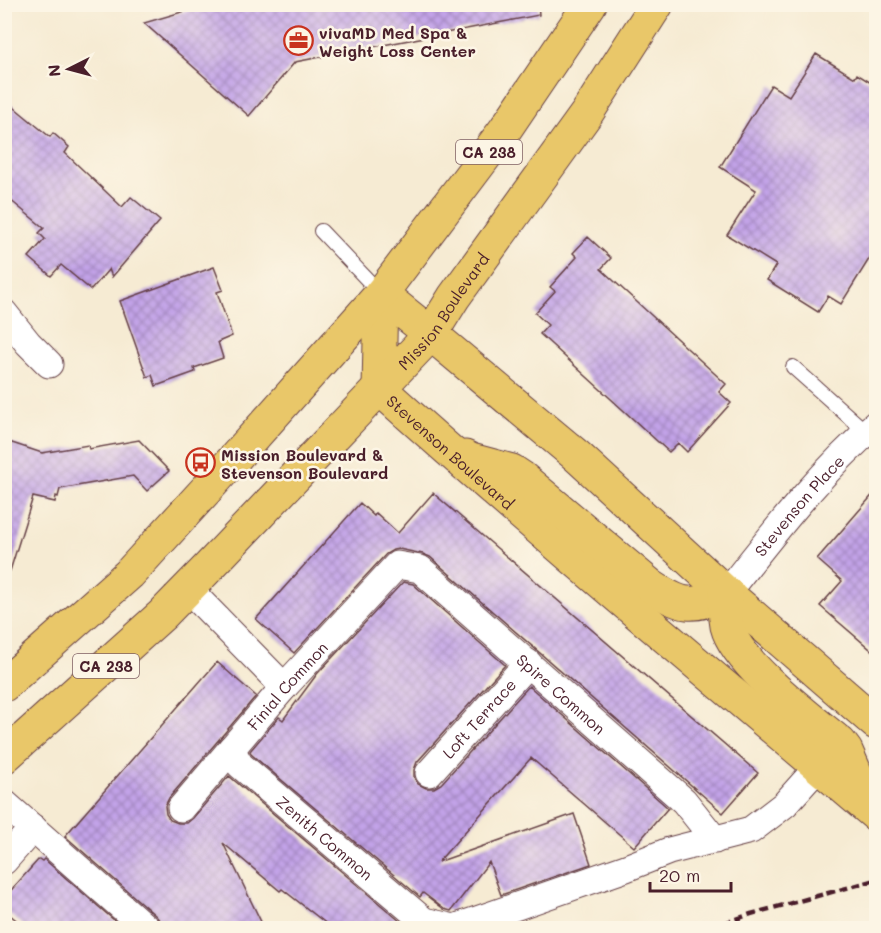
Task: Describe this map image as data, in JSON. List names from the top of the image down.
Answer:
{
  "streets": {
    "main road": ["CA 238", "Mission Boulevard", "Stevenson Boulevard"],
    "street": [
      "Stevenson Place",
      "Finial Common",
      "Spire Common",
      "Loft Terrace",
      "Zenith Common"
    ]
  },
  "crossings": [
    ["CA 238", "Stevenson Boulevard"],
    ["Mission Boulevard", "Stevenson Boulevard"],
    ["Finial Common", "Spire Common"],
    ["Finial Common", "Zenith Common"],
    ["Spire Common", "Loft Terrace"],
    ["Spire Common", "Zenith Common"]
  ],
  "places": {
    "office": ["vivaMD Med Spa & Weight Loss Center"],
    "bus stop": ["Mission Boulevard & Stevenson Boulevard"]
  },
  "scale_bar": "20 m",
  "north": "left"
}
